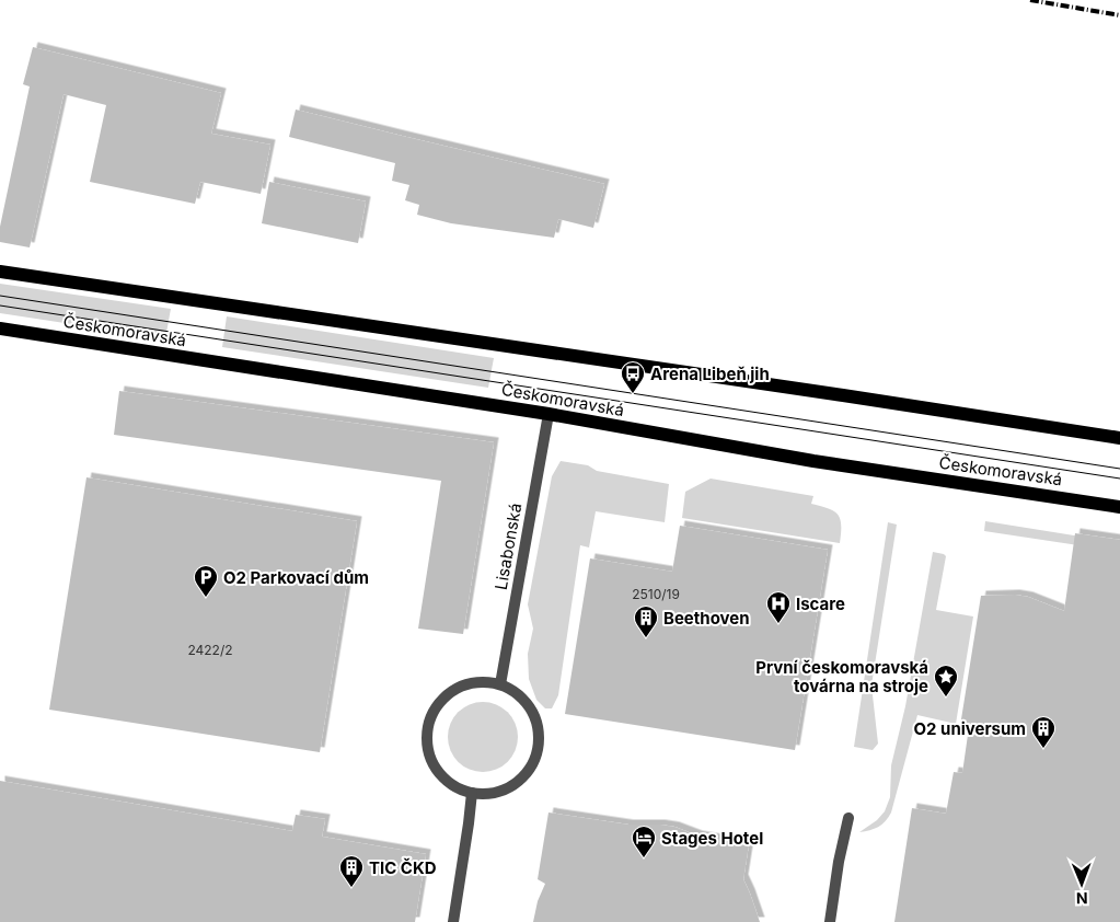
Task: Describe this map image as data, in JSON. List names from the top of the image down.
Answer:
{
  "streets": {
    "main road": ["Českomoravská"],
    "street": ["Lisabonská"]
  },
  "crossings": [
    ["Českomoravská", "Lisabonská"]
  ],
  "places": {
    "bus stop": ["Arena Libeň jih"],
    "parking": ["O2 Parkovací dům"],
    "hospital": ["Iscare"],
    "building": ["Beethoven", "O2 universum", "TIC ČKD"],
    "place": ["První českomoravská továrna na stroje"],
    "hotel": ["Stages Hotel"]
  },
  "house_numbers": ["2510/19", "2422/2"],
  "north": "bottom"
}
